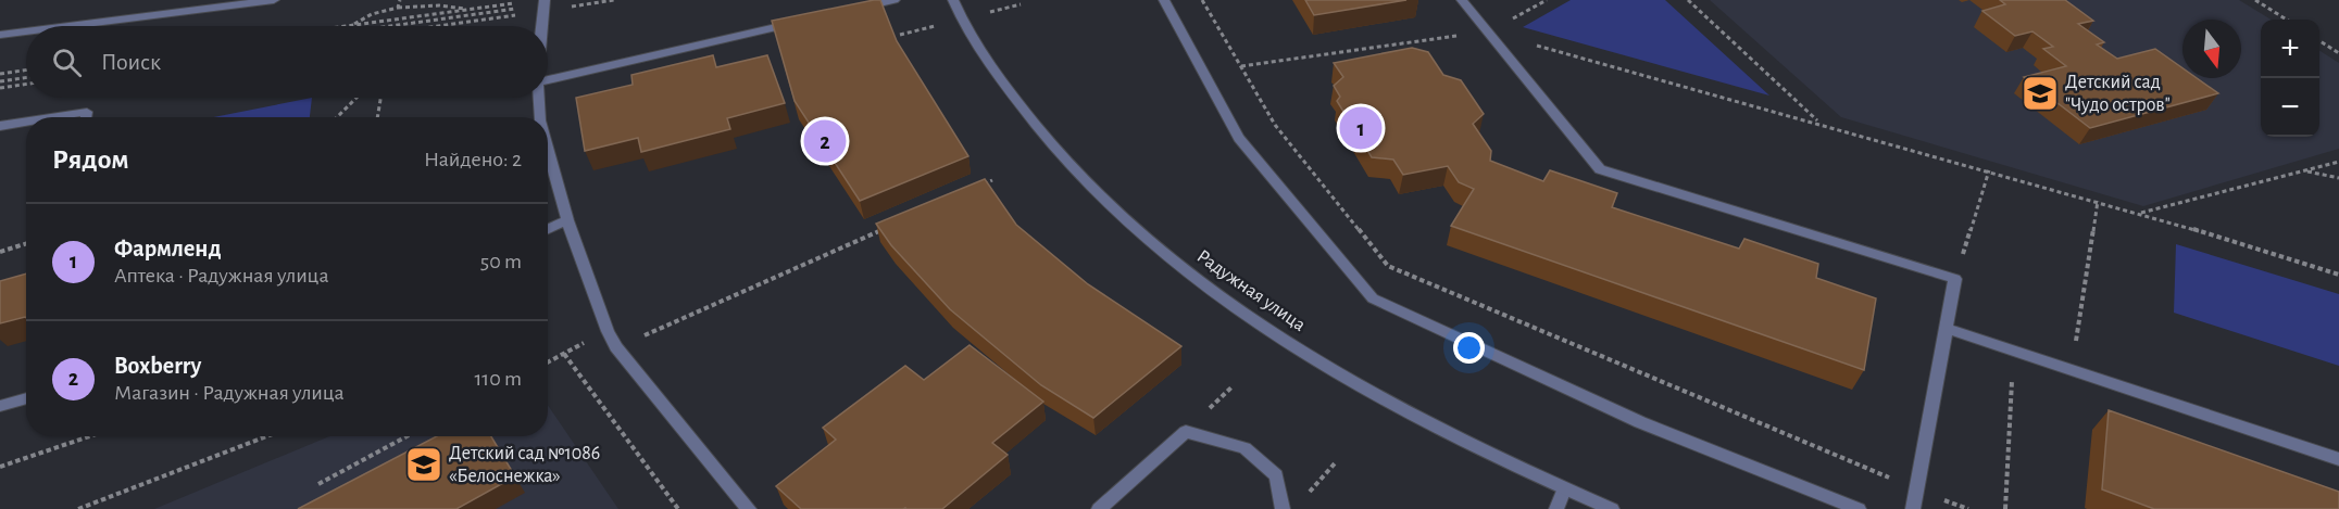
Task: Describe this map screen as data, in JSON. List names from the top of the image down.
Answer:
{
  "streets": {
    "street": ["Радужная улица"]
  },
  "places": {
    "school or university": ["Детский сад \"Чудо остров\"", "Детский сад №1086 «Белоснежка»"]
  },
  "north": "bottom",
  "page": {
    "map_buttons": ["+", "−"],
    "search": "Поиск",
    "pins": ["1", "2"],
    "heading": ["Рядом", "Найдено: 2"],
    "list": [
      {
        "mark": "1",
        "name": "Фармленд",
        "note": "Аптека · Радужная улица",
        "value": "50 m"
      },
      {
        "mark": "2",
        "name": "Boxberry",
        "note": "Магазин · Радужная улица",
        "value": "110 m"
      }
    ]
  }
}
